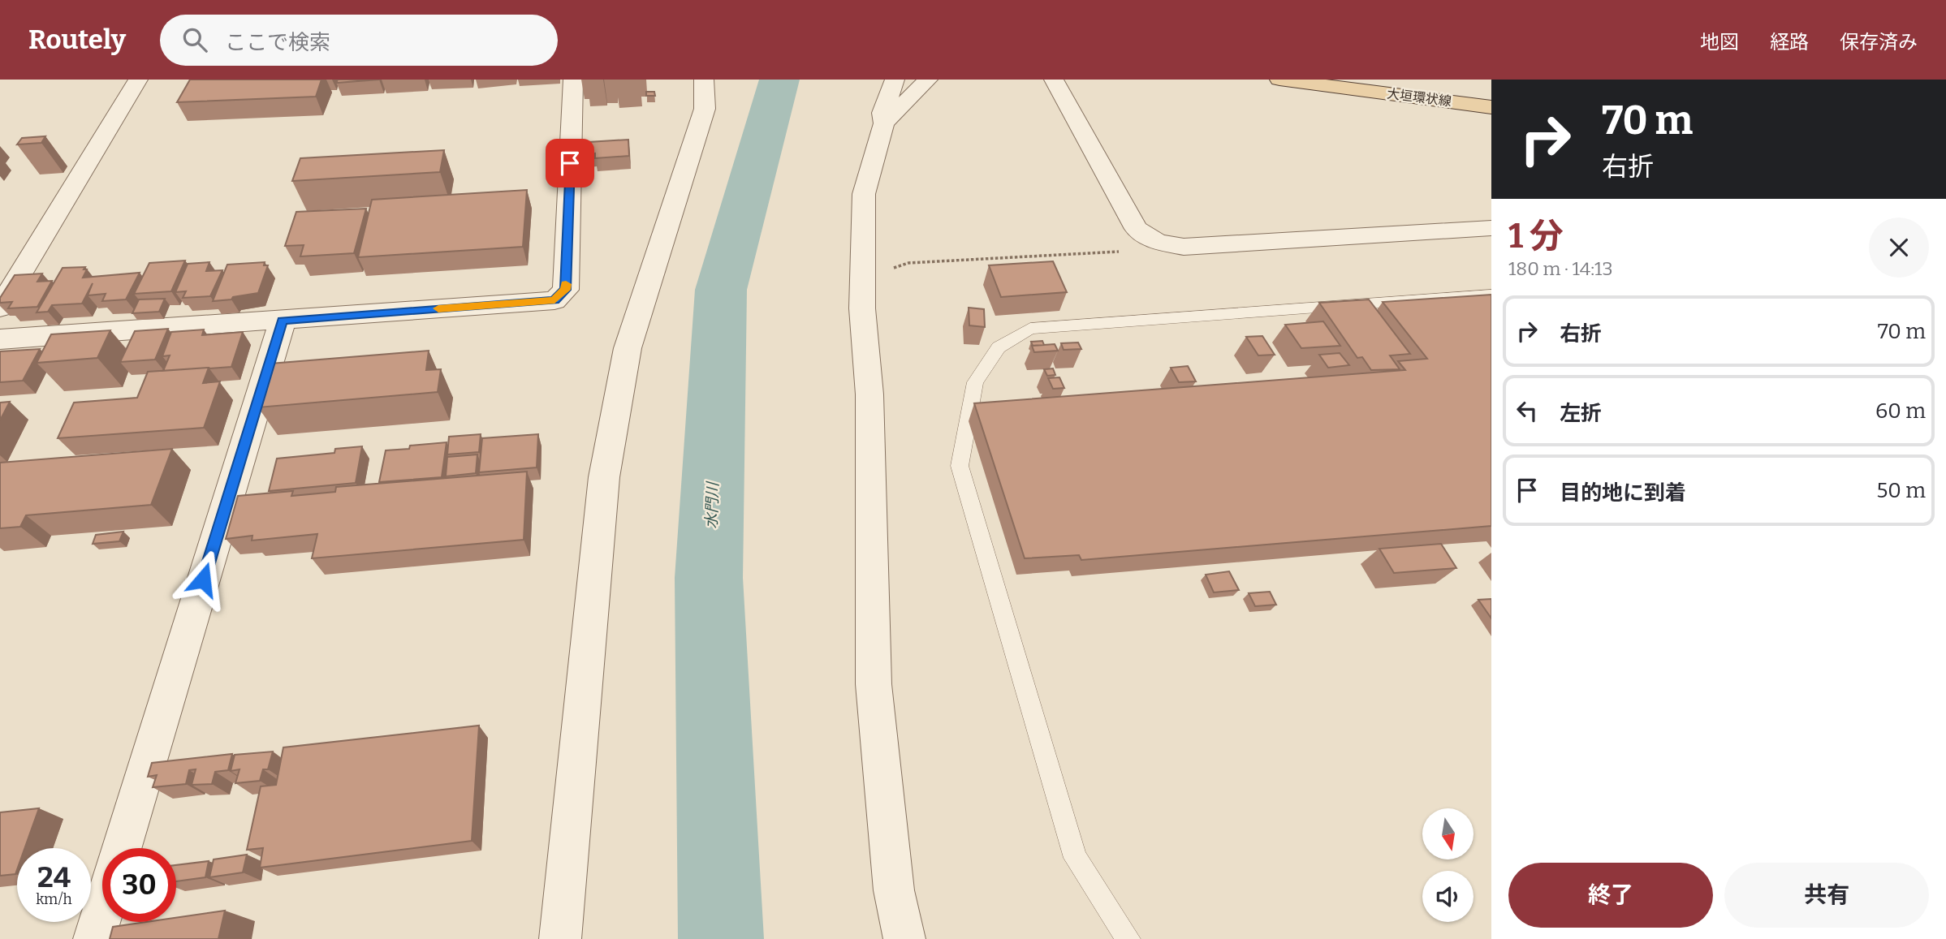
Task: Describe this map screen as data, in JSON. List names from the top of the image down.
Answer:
{
  "streets": {
    "main road": ["大垣環状線"]
  },
  "water": ["水門川"],
  "north": "bottom",
  "page": {
    "header": "Routely",
    "search": "ここで検索",
    "nav": ["地図", "経路", "保存済み"],
    "turn": ["70 m", "右折"],
    "heading": ["1 分", "180 m · 14:13"],
    "list": [
      {
        "name": "右折",
        "value": "70 m"
      },
      {
        "name": "左折",
        "value": "60 m"
      },
      {
        "name": "目的地に到着",
        "value": "50 m"
      }
    ],
    "speed": "24 km/h",
    "limit": "30",
    "buttons": ["終了", "共有"]
  }
}
